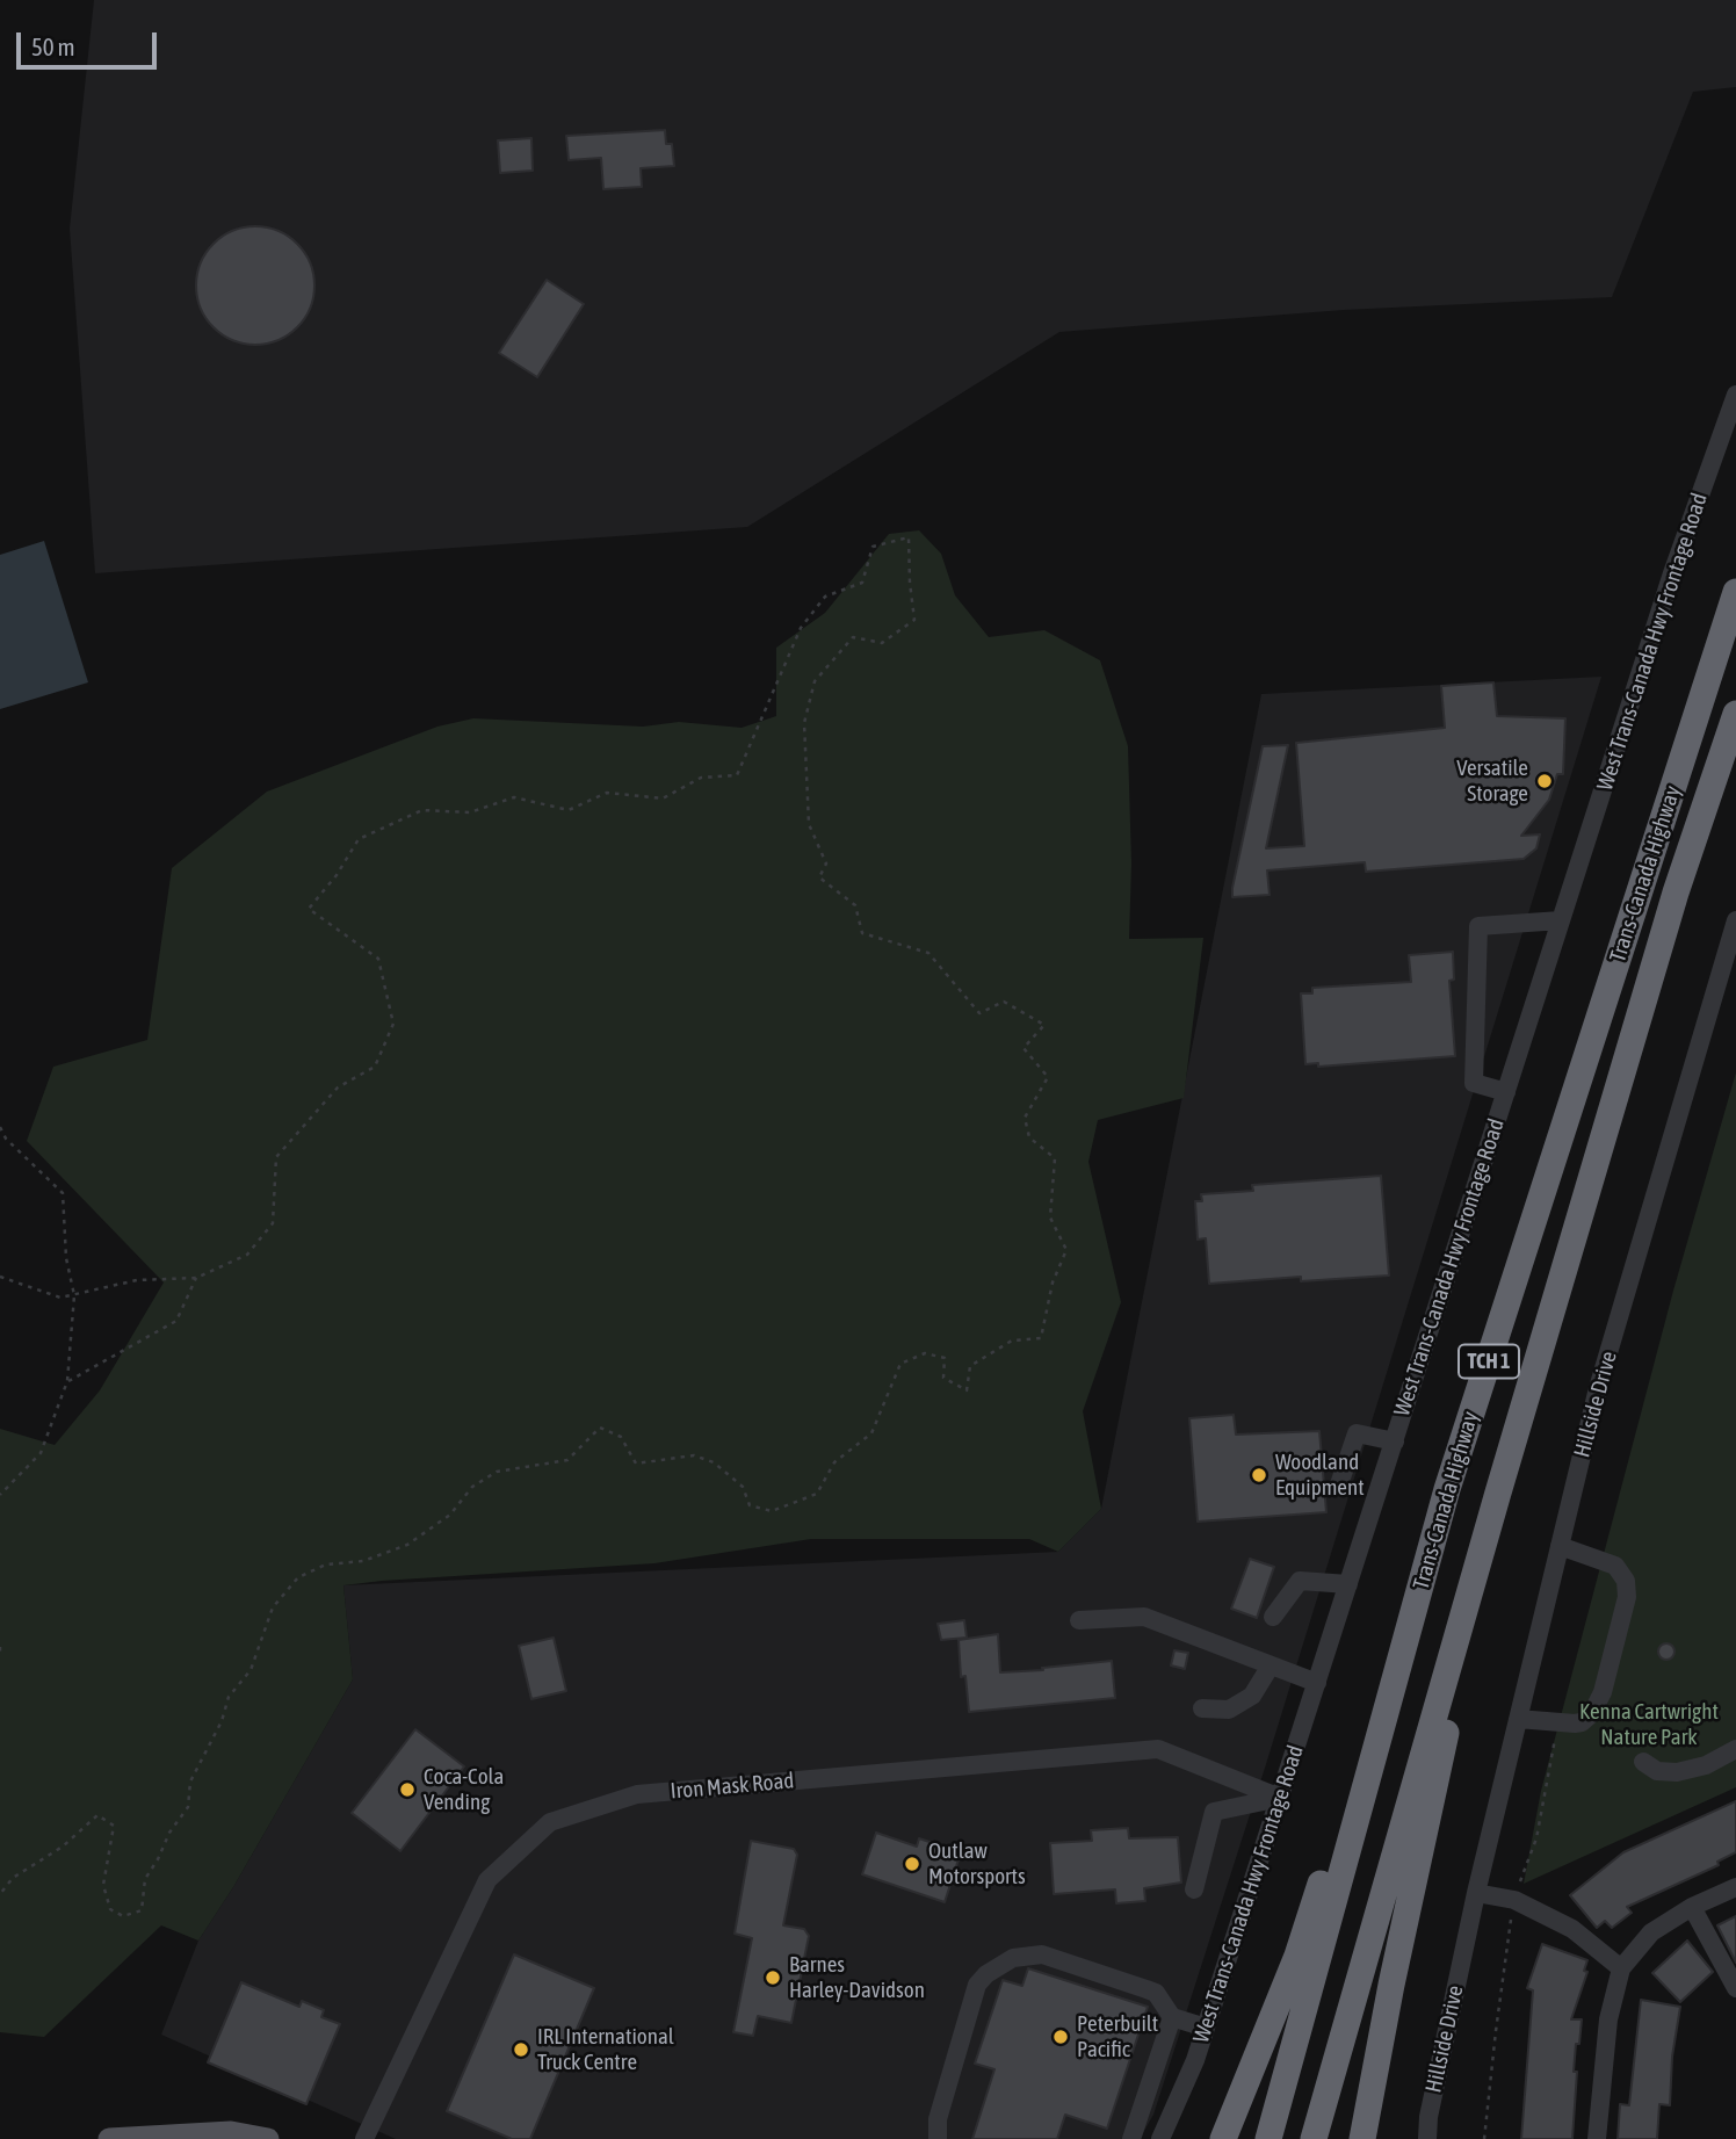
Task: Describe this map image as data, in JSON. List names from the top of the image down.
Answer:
{
  "streets": {
    "highway": ["Trans-Canada Highway", "TCH 1"],
    "street": ["West Trans-Canada Hwy Frontage Road", "Hillside Drive", "Iron Mask Road"]
  },
  "crossings": [
    ["West Trans-Canada Hwy Frontage Road", "Iron Mask Road"]
  ],
  "parks": ["Kenna Cartwright Nature Park"],
  "places": [
    "Versatile Storage",
    "Woodland Equipment",
    "Coca-Cola Vending",
    "Outlaw Motorsports",
    "Barnes Harley-Davidson",
    "Peterbuilt Pacific",
    "IRL International Truck Centre"
  ],
  "scale_bar": "50 m"
}
